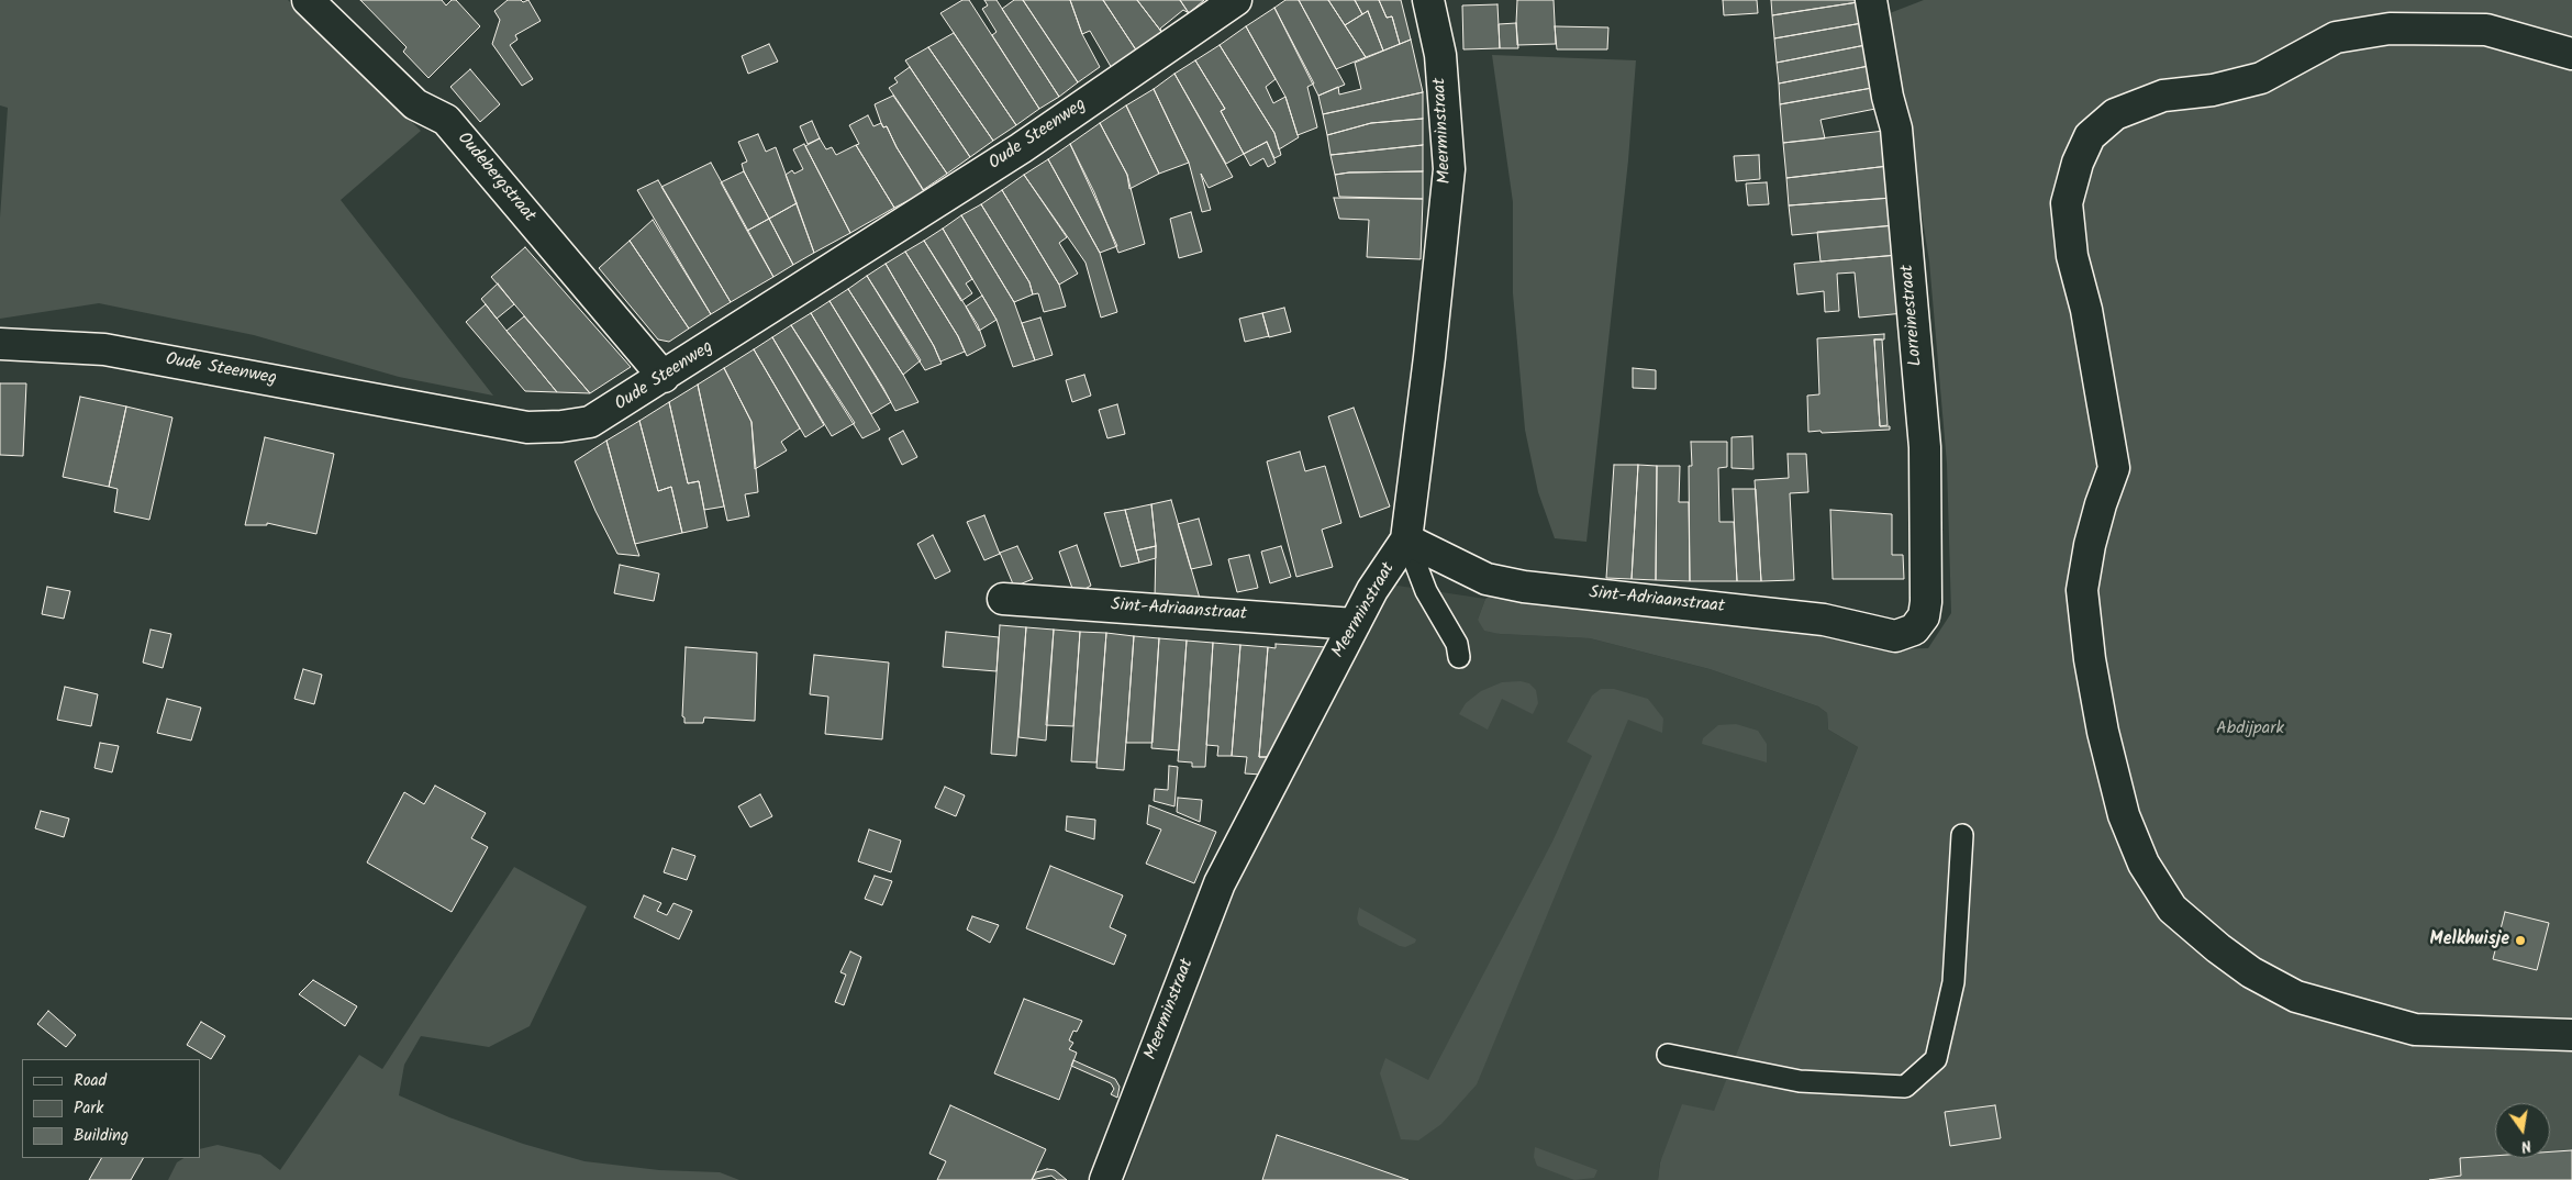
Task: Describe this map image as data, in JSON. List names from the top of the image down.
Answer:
{
  "streets": {
    "street": [
      "Meerminstraat",
      "Oude Steenweg",
      "Oudebergstraat",
      "Lorreinestraat",
      "Sint-Adriaanstraat"
    ]
  },
  "crossings": [
    ["Meerminstraat", "Sint-Adriaanstraat"],
    ["Oude Steenweg", "Oudebergstraat"],
    ["Lorreinestraat", "Sint-Adriaanstraat"]
  ],
  "parks": ["Abdijpark"],
  "places": ["Melkhuisje"],
  "legend": ["Road", "Park", "Building"],
  "north": "bottom"
}
